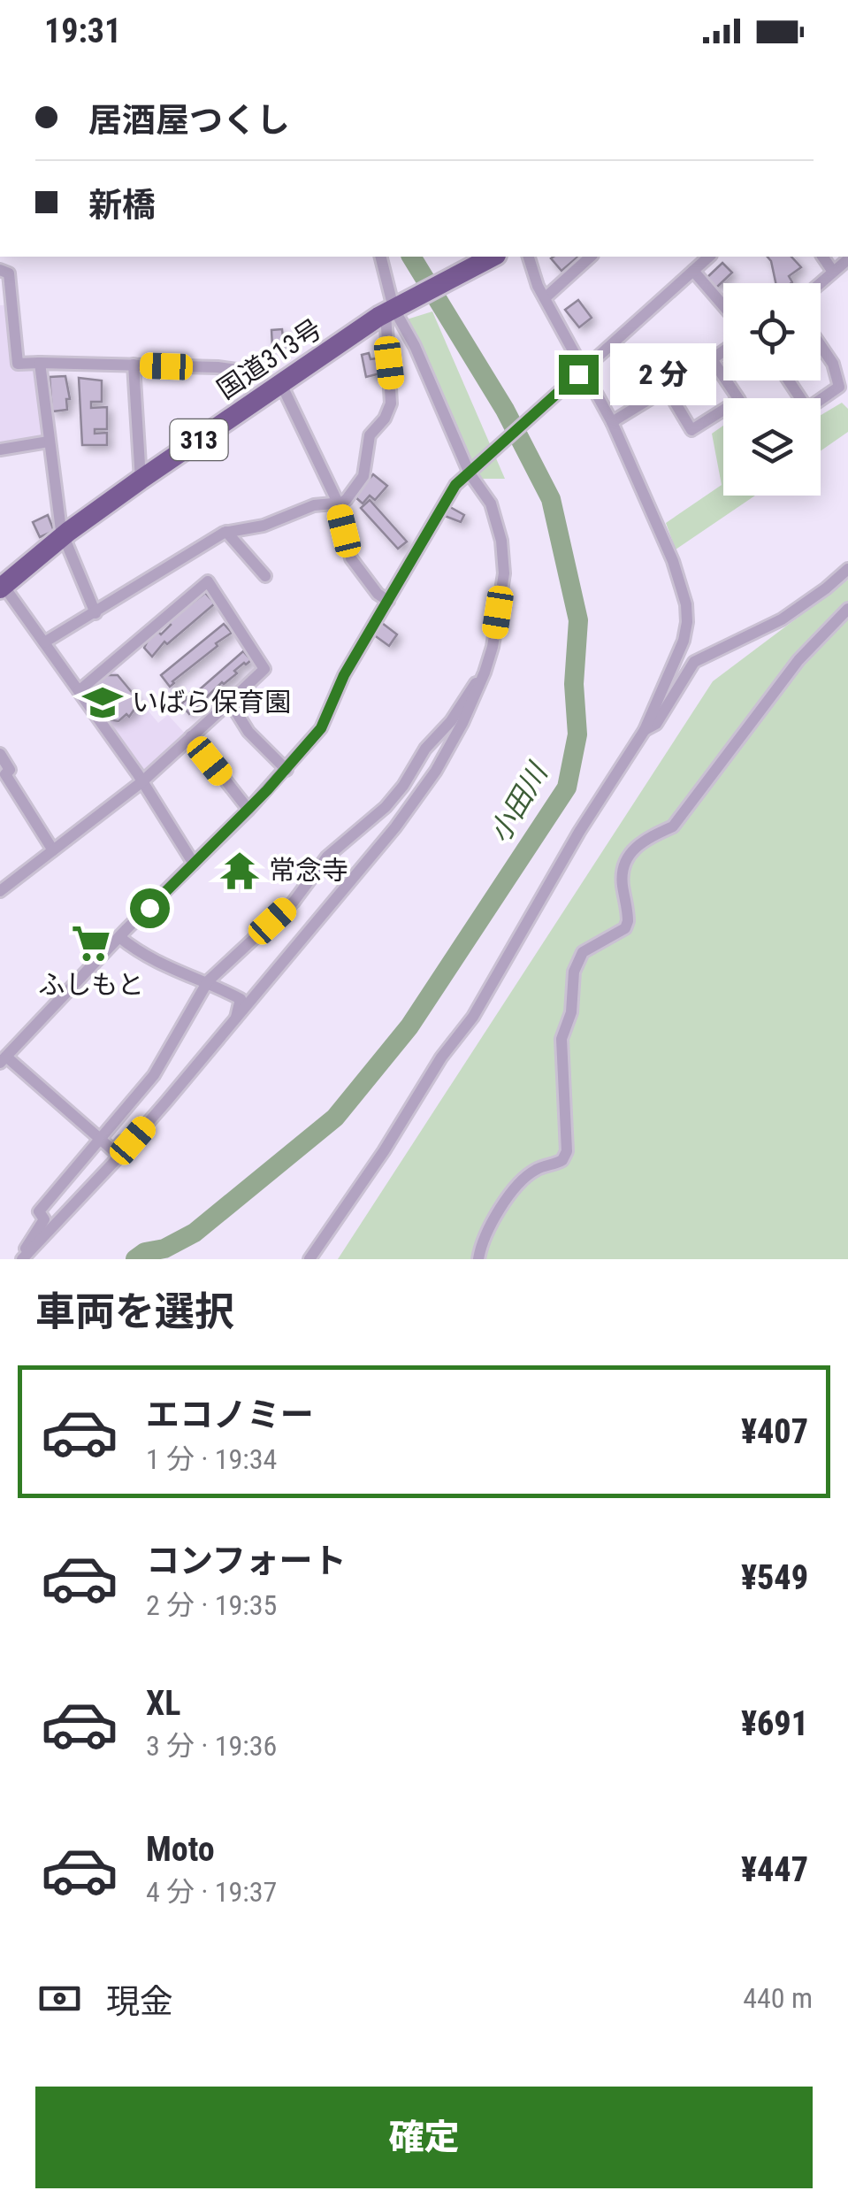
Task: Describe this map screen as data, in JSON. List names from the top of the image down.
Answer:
{
  "streets": {
    "highway": ["国道313号", "313"]
  },
  "water": ["小田川"],
  "places": {
    "school or university": ["いばら保育園"],
    "temple": ["常念寺"],
    "supermarket": ["ふしもと"]
  },
  "page": {
    "status": "19:31",
    "banner": ["居酒屋つくし", "新橋"],
    "bubble": "2 分",
    "heading": "車両を選択",
    "list": [
      {
        "name": "エコノミー",
        "note": "1 分 · 19:34",
        "value": "¥407"
      },
      {
        "name": "コンフォート",
        "note": "2 分 · 19:35",
        "value": "¥549"
      },
      {
        "name": "XL",
        "note": "3 分 · 19:36",
        "value": "¥691"
      },
      {
        "name": "Moto",
        "note": "4 分 · 19:37",
        "value": "¥447"
      }
    ],
    "pay": ["現金", "440 m"],
    "buttons": "確定"
  }
}
